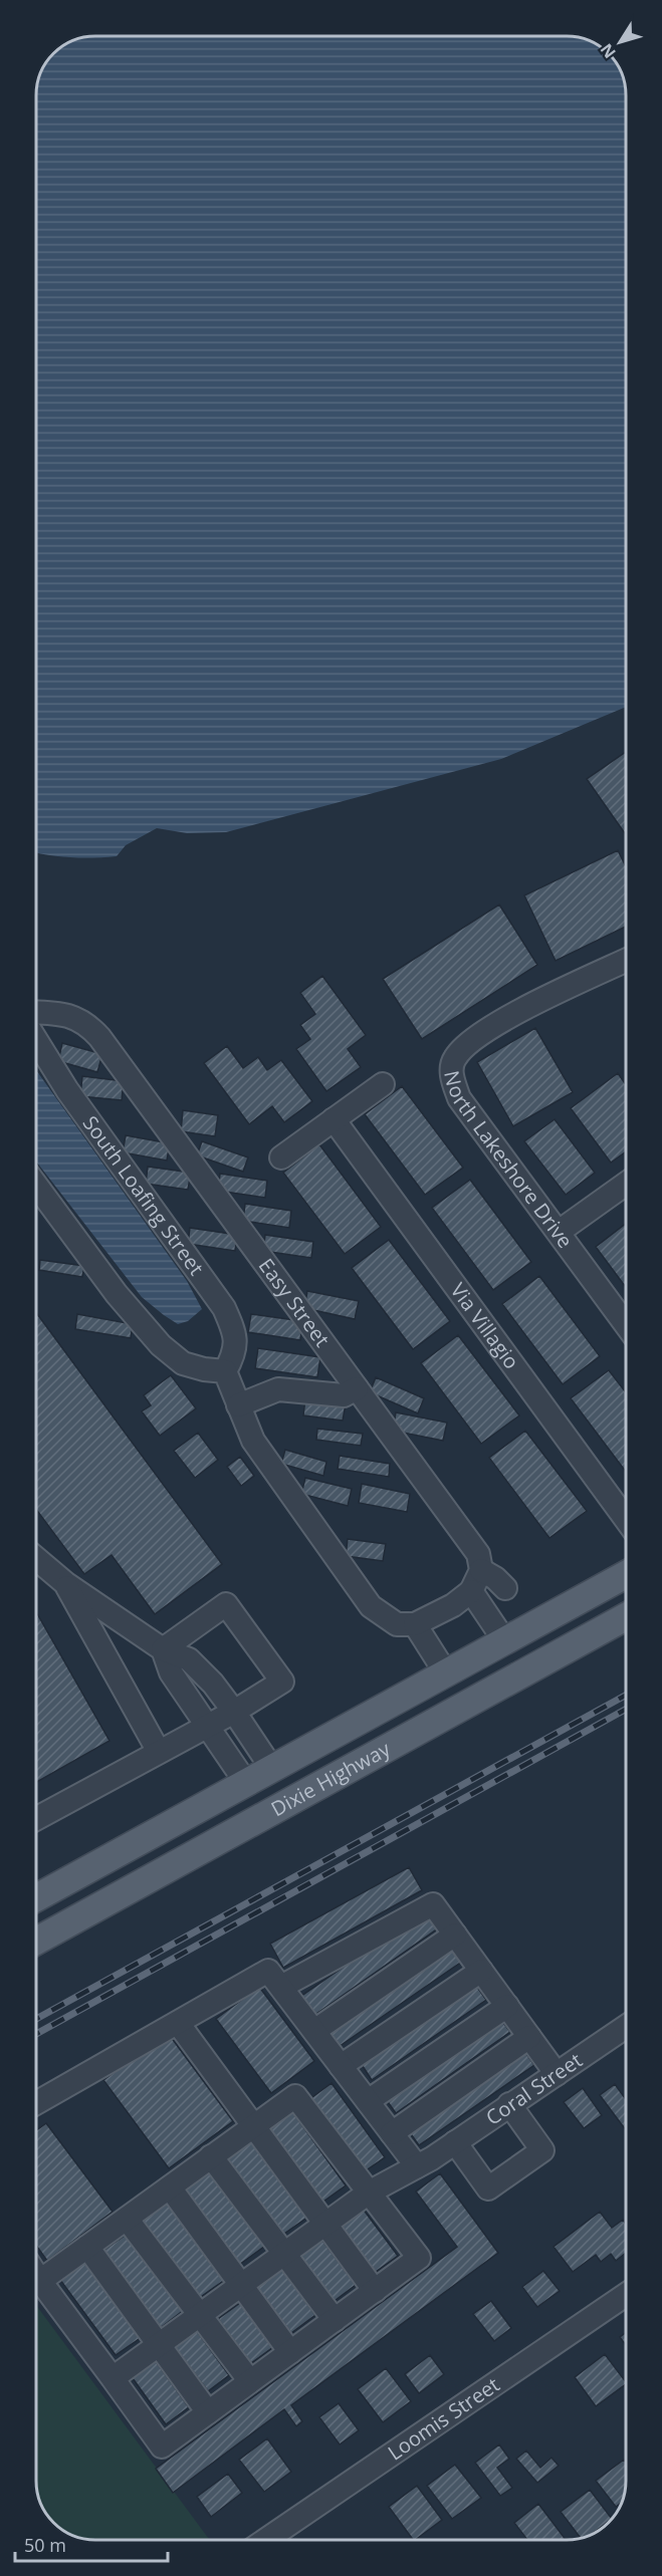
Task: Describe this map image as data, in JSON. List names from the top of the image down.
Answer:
{
  "streets": {
    "main road": ["Dixie Highway"],
    "street": [
      "North Lakeshore Drive",
      "South Loafing Street",
      "Easy Street",
      "Via Villagio",
      "Coral Street",
      "Loomis Street"
    ]
  },
  "scale_bar": "50 m",
  "north": "bottom left"
}
